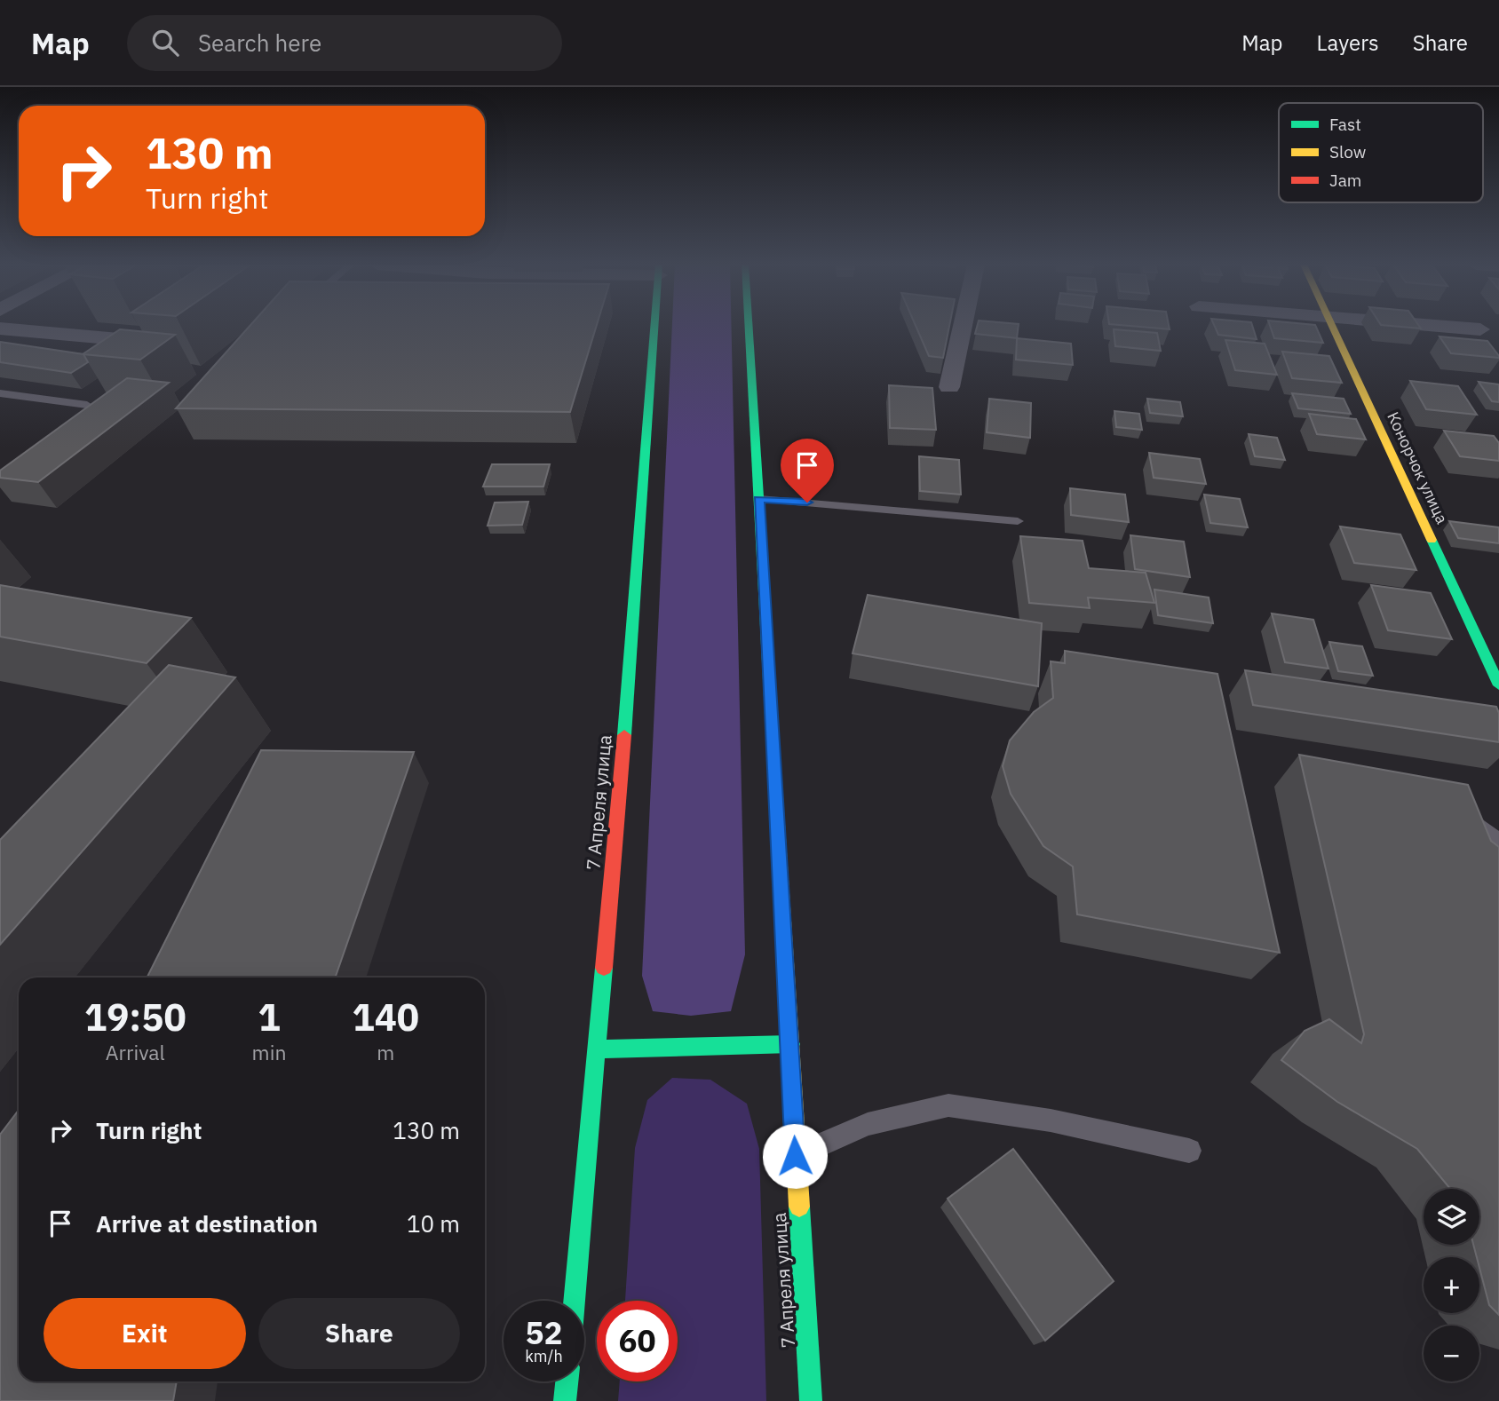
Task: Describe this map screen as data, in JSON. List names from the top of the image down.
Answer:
{
  "streets": {
    "main road": ["Конорчок улица", "7 Апреля улица"]
  },
  "legend": ["Fast", "Slow", "Jam"],
  "page": {
    "header": "Map",
    "search": "Search here",
    "nav": ["Map", "Layers", "Share"],
    "turn": ["130 m", "Turn right"],
    "eta": [
      "19:50",
      "Arrival",
      "1",
      "min",
      "140",
      "m"
    ],
    "list": [
      {
        "name": "Turn right",
        "value": "130 m"
      },
      {
        "name": "Arrive at destination",
        "value": "10 m"
      }
    ],
    "map_buttons": ["+", "−"],
    "buttons": ["Exit", "Share"],
    "speed": "52 km/h",
    "limit": "60"
  }
}
